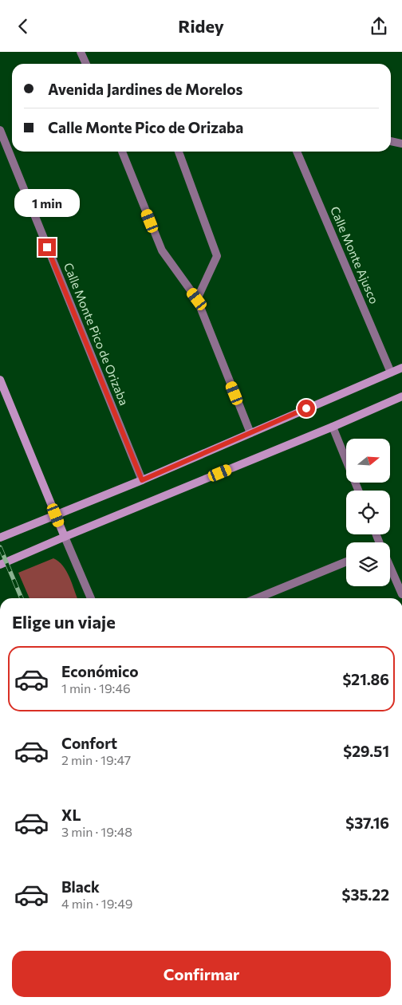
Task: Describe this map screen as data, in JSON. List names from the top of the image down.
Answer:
{
  "streets": {
    "street": ["Calle Monte Ajusco", "Calle Monte Pico de Orizaba"]
  },
  "north": "right",
  "page": {
    "header": "Ridey",
    "banner": ["Avenida Jardines de Morelos", "Calle Monte Pico de Orizaba"],
    "bubble": "1 min",
    "heading": "Elige un viaje",
    "list": [
      {
        "name": "Económico",
        "note": "1 min · 19:46",
        "value": "$21.86"
      },
      {
        "name": "Confort",
        "note": "2 min · 19:47",
        "value": "$29.51"
      },
      {
        "name": "XL",
        "note": "3 min · 19:48",
        "value": "$37.16"
      },
      {
        "name": "Black",
        "note": "4 min · 19:49",
        "value": "$35.22"
      }
    ],
    "buttons": "Confirmar"
  }
}
